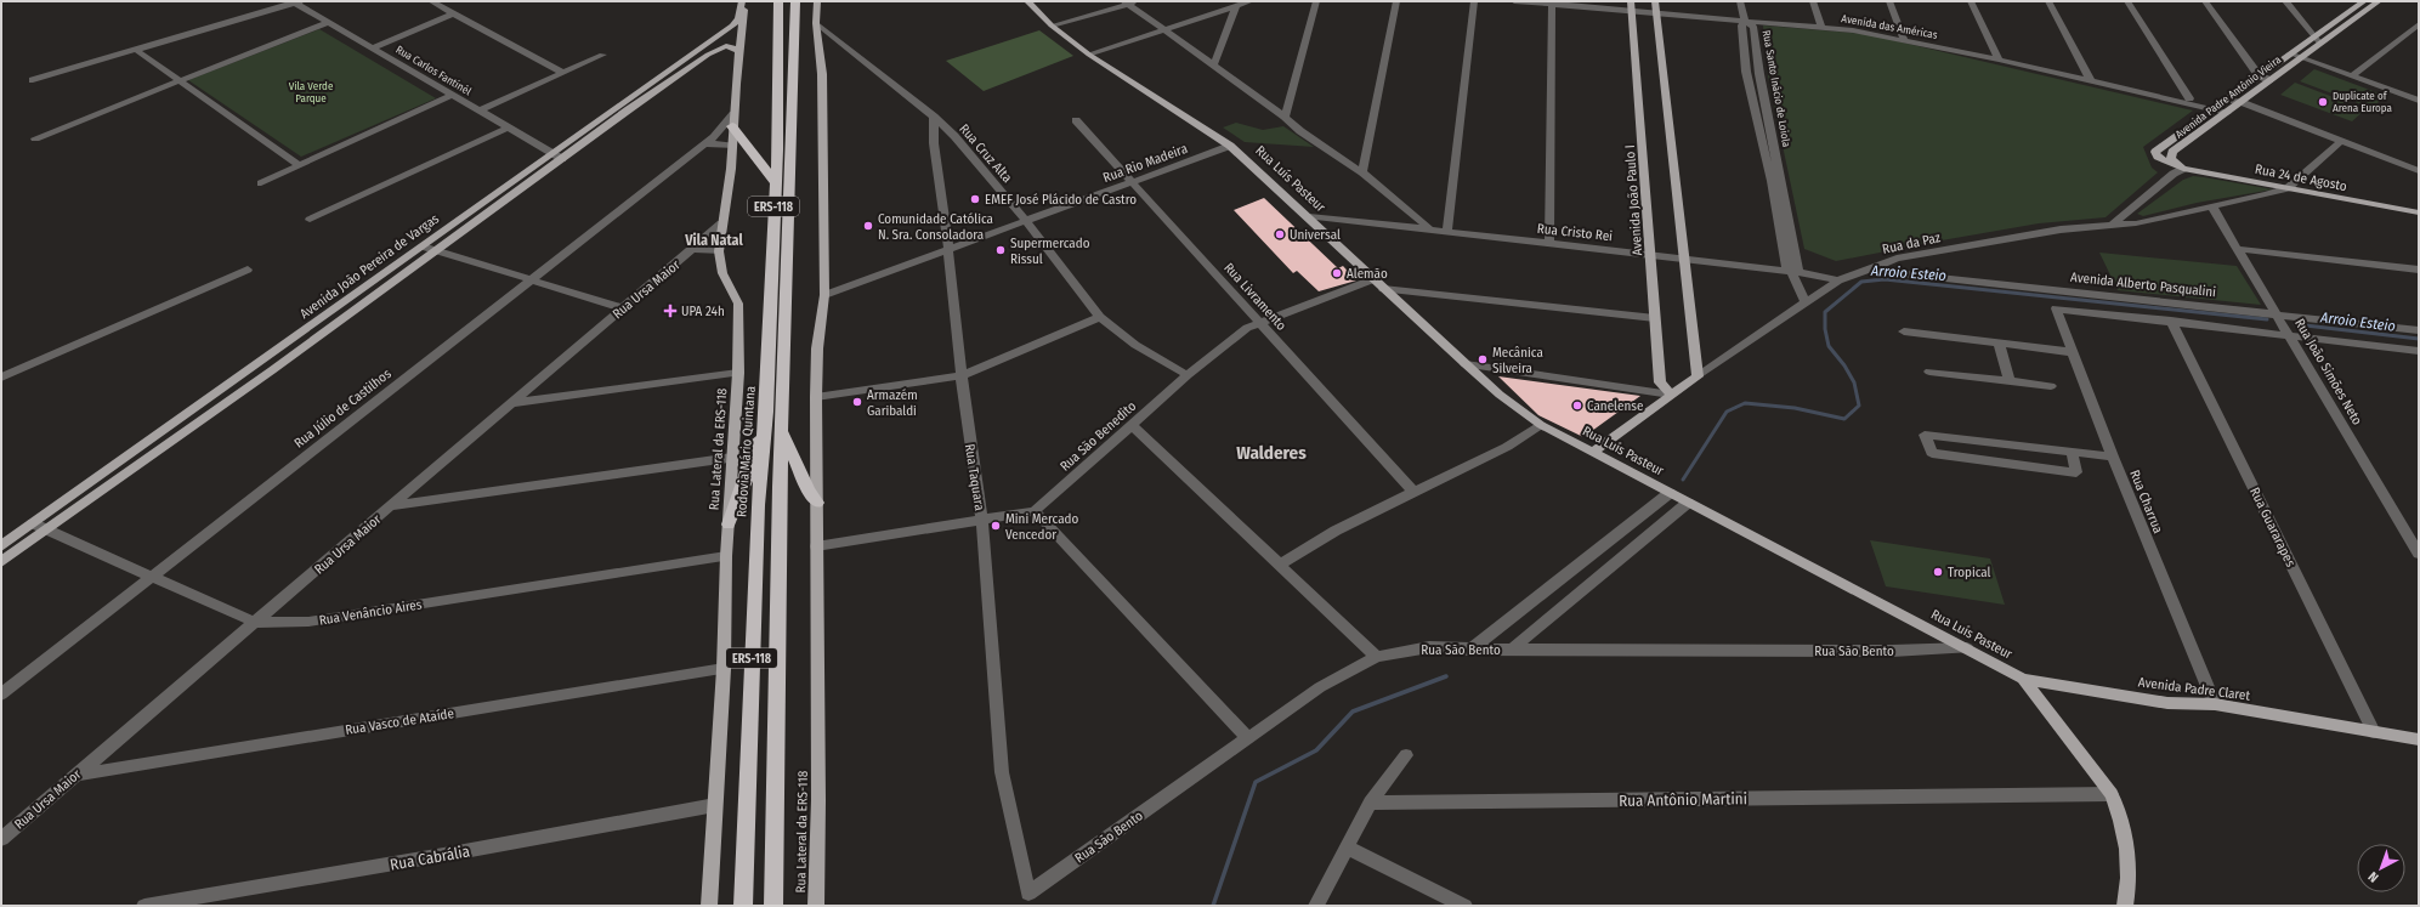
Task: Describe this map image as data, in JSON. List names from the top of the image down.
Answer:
{
  "streets": {
    "highway": ["ERS-118", "Rodovia Mário Quintana"],
    "main road": [
      "Avenida Padre Antônio Vieira",
      "Rua 24 de Agosto",
      "Rua Luís Pasteur",
      "Avenida João Paulo I",
      "Rua da Paz",
      "Avenida João Pereira de Vargas",
      "Rua Lateral da ERS-118",
      "Avenida Padre Claret"
    ],
    "street": [
      "Avenida das Américas",
      "Rua Carlos Fantinél",
      "Rua Santo Inácio de Loiola",
      "Rua Cruz Alta",
      "Rua Rio Madeira",
      "Rua Cristo Rei",
      "Avenida Alberto Pasqualini",
      "Rua Ursa Maior",
      "Rua Livramento",
      "Rua João Simões Neto",
      "Rua Júlio de Castilhos",
      "Rua São Benedito",
      "Rua Taquara",
      "Rua Charrua",
      "Rua Guararapes",
      "Rua Venâncio Aires",
      "Rua São Bento",
      "Rua Vasco de Ataíde",
      "Rua Antônio Martini",
      "Rua Cabrália"
    ]
  },
  "crossings": [
    ["Avenida das Américas", "Rua Santo Inácio de Loiola"],
    ["Avenida das Américas", "Avenida Padre Antônio Vieira"],
    ["Avenida das Américas", "Avenida João Paulo I"],
    ["Rua Carlos Fantinél", "Avenida João Pereira de Vargas"],
    ["Rua Santo Inácio de Loiola", "Rua Cristo Rei"],
    ["Avenida Padre Antônio Vieira", "Rua 24 de Agosto"],
    ["Rua Cruz Alta", "Rua Rio Madeira"],
    ["Rua Cruz Alta", "Rua São Benedito"],
    ["Rua Cruz Alta", "Rua Lateral da ERS-118"],
    ["Rua Cruz Alta", "Rua Taquara"],
    ["Rua Rio Madeira", "Rua Luís Pasteur"],
    ["Rua Rio Madeira", "Rua Livramento"],
    ["Rua Rio Madeira", "Rua Lateral da ERS-118"],
    ["Rua Rio Madeira", "Rua Taquara"],
    ["Rua 24 de Agosto", "Rua da Paz"],
    ["Rua Luís Pasteur", "Rua Cristo Rei"],
    ["Rua Luís Pasteur", "Rua da Paz"],
    ["Rua Luís Pasteur", "Rua São Benedito"],
    ["Rua Luís Pasteur", "Rua São Bento"],
    ["Rua Luís Pasteur", "Avenida Padre Claret"],
    ["Rua Luís Pasteur", "Rua Antônio Martini"],
    ["Avenida João Paulo I", "Rua Cristo Rei"],
    ["Avenida João Paulo I", "Rua da Paz"],
    ["Rua Cristo Rei", "Rua da Paz"],
    ["Rua da Paz", "Avenida Alberto Pasqualini"],
    ["Rua da Paz", "Rua João Simões Neto"],
    ["Avenida João Pereira de Vargas", "Rua Lateral da ERS-118"],
    ["Avenida João Pereira de Vargas", "Rua Venâncio Aires"],
    ["Avenida Alberto Pasqualini", "Rua João Simões Neto"],
    ["Rua Ursa Maior", "Rua Lateral da ERS-118"],
    ["Rua Ursa Maior", "Rua Venâncio Aires"],
    ["Rua Ursa Maior", "Rua Vasco de Ataíde"],
    ["Rua Livramento", "Rua São Benedito"],
    ["Rua Júlio de Castilhos", "Rua Lateral da ERS-118"],
    ["Rua Júlio de Castilhos", "Rua Venâncio Aires"],
    ["Rua Lateral da ERS-118", "Rua Venâncio Aires"],
    ["Rua Lateral da ERS-118", "Rua Vasco de Ataíde"],
    ["Rua Lateral da ERS-118", "Rua Cabrália"],
    ["Rua Taquara", "Rua São Bento"],
    ["Rua Charrua", "Rua Guararapes"],
    ["Rua Charrua", "Avenida Padre Claret"],
    ["Rua Guararapes", "Avenida Padre Claret"]
  ],
  "districts": ["Vila Natal", "Walderes"],
  "water": ["Arroio Esteio"],
  "parks": ["Vila Verde Parque"],
  "places": {
    "other": [
      "Duplicate of Arena Europa",
      "EMEF José Plácido de Castro",
      "Comunidade Católica N. Sra. Consoladora",
      "Universal",
      "Supermercado Rissul",
      "Alemão",
      "Mecânica Silveira",
      "Armazém Garibaldi",
      "Canelense",
      "Mini Mercado Vencedor",
      "Tropical"
    ],
    "health": ["UPA 24h"]
  },
  "north": "bottom left"
}
